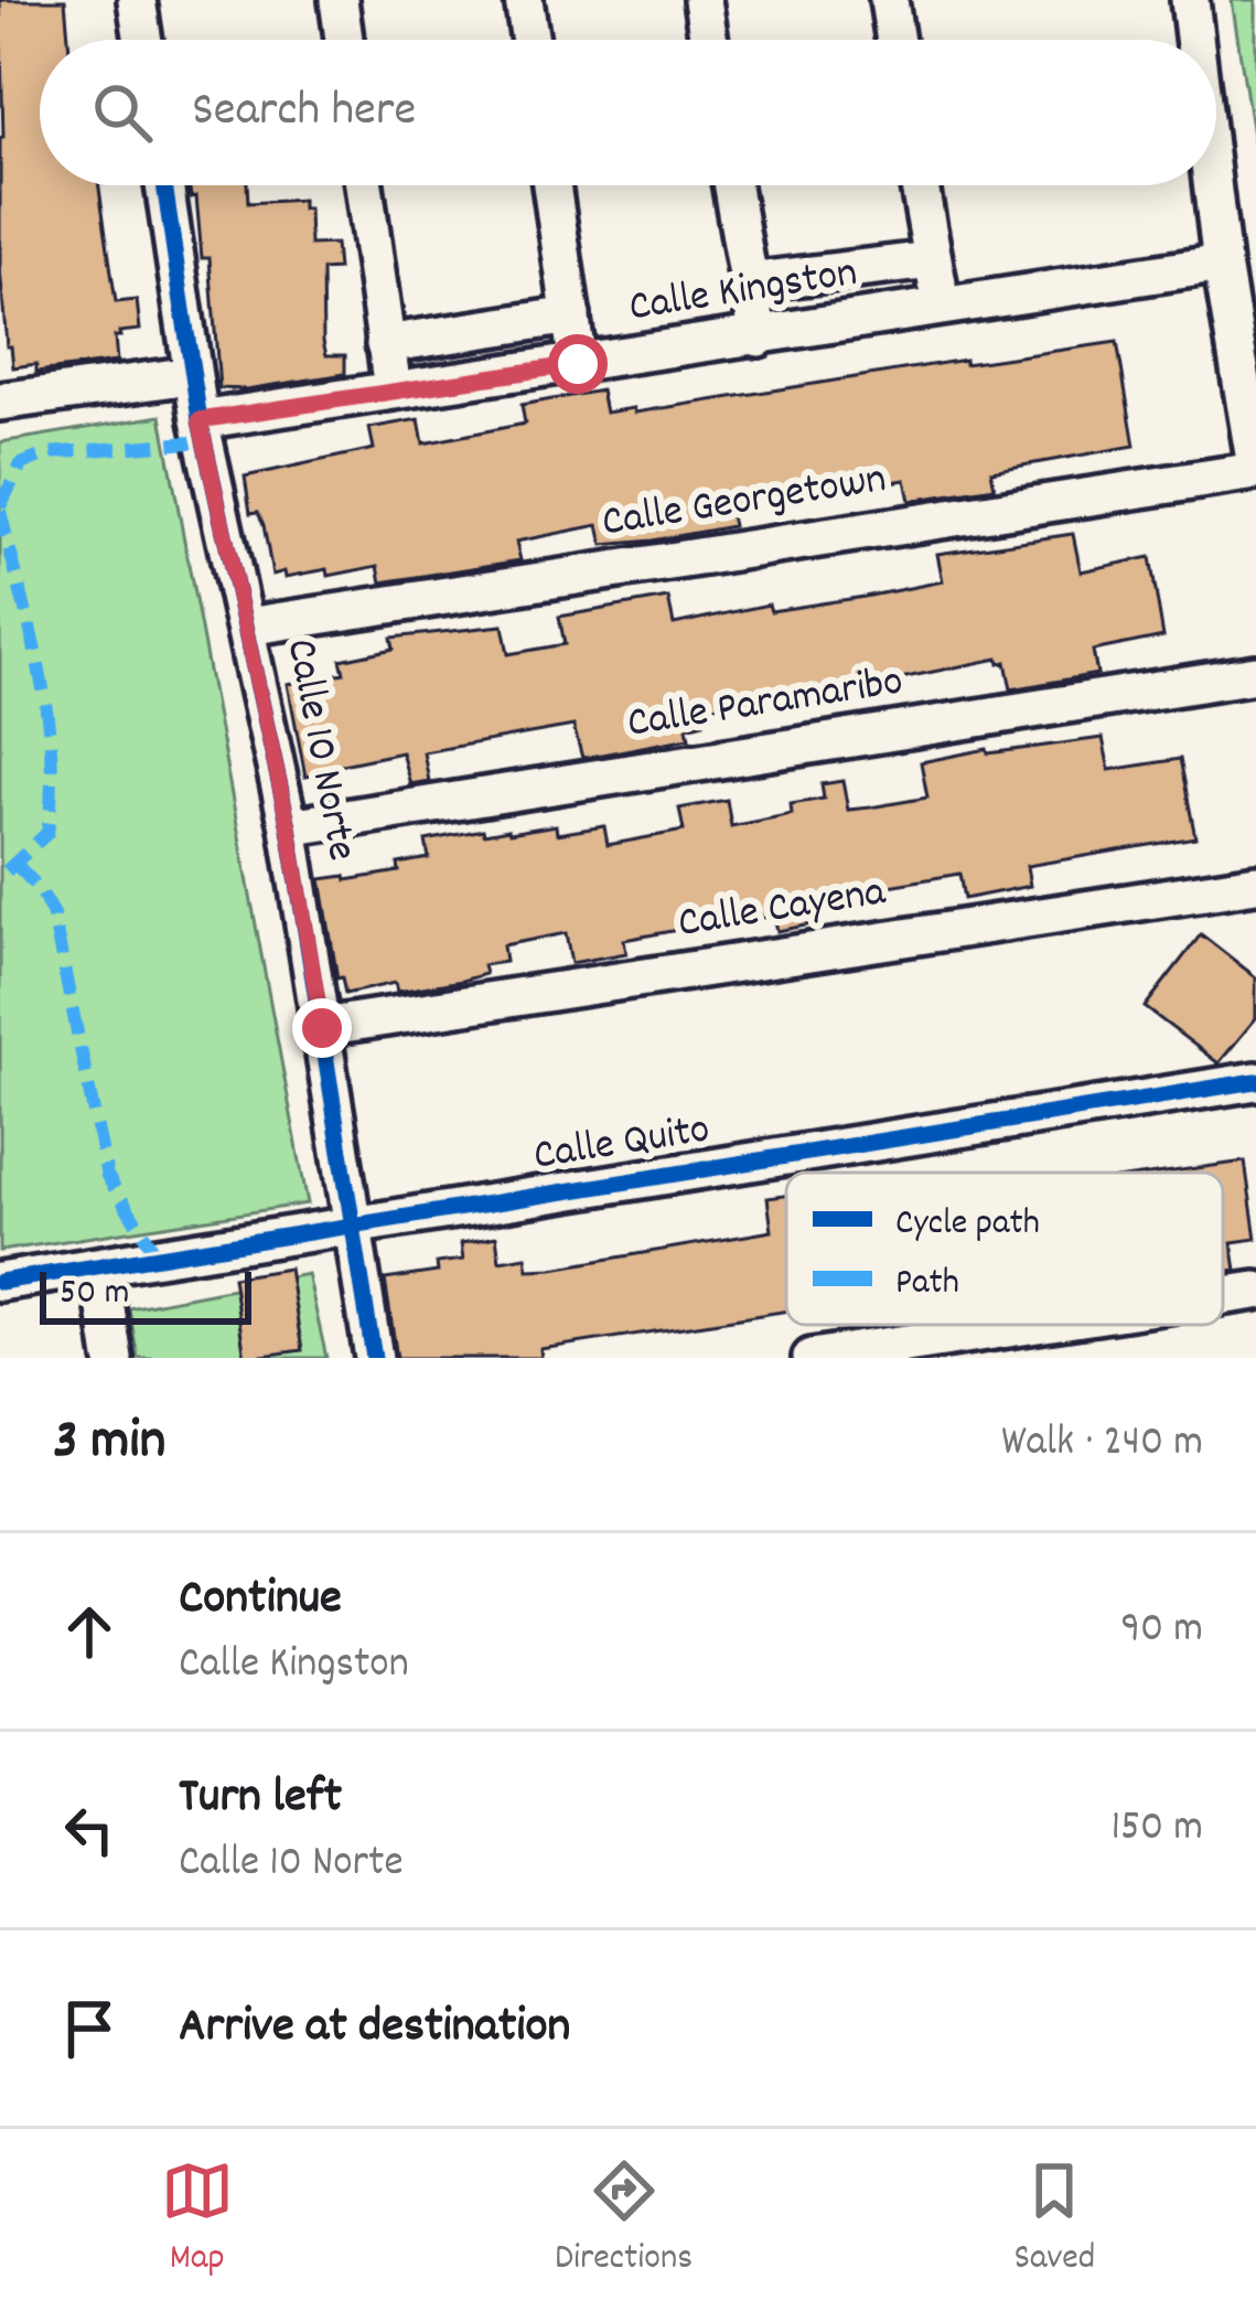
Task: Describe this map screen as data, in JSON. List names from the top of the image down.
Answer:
{
  "streets": {
    "street": [
      "Calle Kingston",
      "Calle Georgetown",
      "Calle Paramaribo",
      "Calle 10 Norte",
      "Calle Cayena",
      "Calle Quito"
    ]
  },
  "crossings": [
    ["Calle Kingston", "Calle 10 Norte"],
    ["Calle Georgetown", "Calle 10 Norte"],
    ["Calle Paramaribo", "Calle 10 Norte"],
    ["Calle 10 Norte", "Calle Cayena"],
    ["Calle 10 Norte", "Calle Quito"]
  ],
  "legend": ["Cycle path", "Path"],
  "scale_bar": "50 m",
  "page": {
    "search": "Search here",
    "scale": "50 m",
    "heading": ["3 min", "Walk · 240 m"],
    "list": [
      ["Continue", "Calle Kingston", "90 m"],
      ["Turn left", "Calle 10 Norte", "150 m"],
      "Arrive at destination"
    ],
    "nav": ["Map", "Directions", "Saved"]
  }
}
